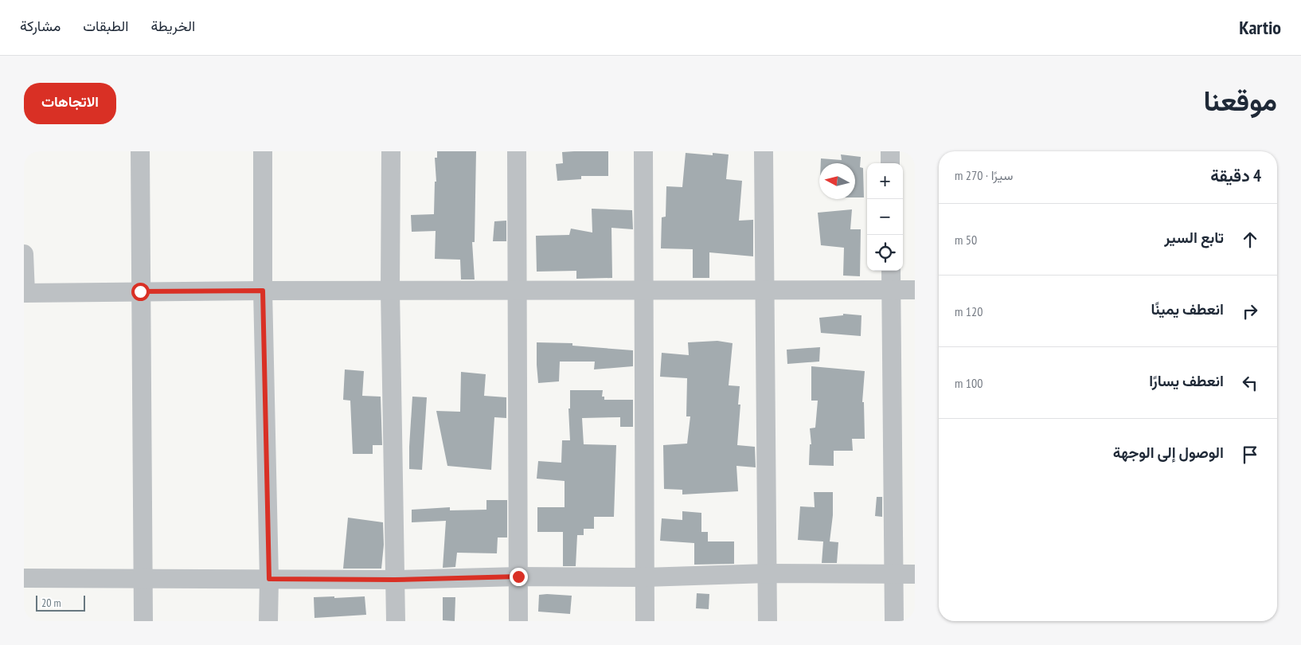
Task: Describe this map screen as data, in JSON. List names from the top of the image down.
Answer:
{
  "scale_bar": "20 m",
  "north": "left",
  "page": {
    "header": "Kartio",
    "nav": ["الخريطة", "الطبقات", "مشاركة"],
    "title": "موقعنا",
    "buttons": "الاتجاهات",
    "heading": ["4 دقيقة", "سيرًا · 270 m"],
    "map_buttons": ["+", "−"],
    "list": [
      ["تابع السير", "50 m"],
      ["انعطف يمينًا", "120 m"],
      ["انعطف يسارًا", "100 m"],
      "الوصول إلى الوجهة"
    ],
    "scale": "20 m"
  }
}
